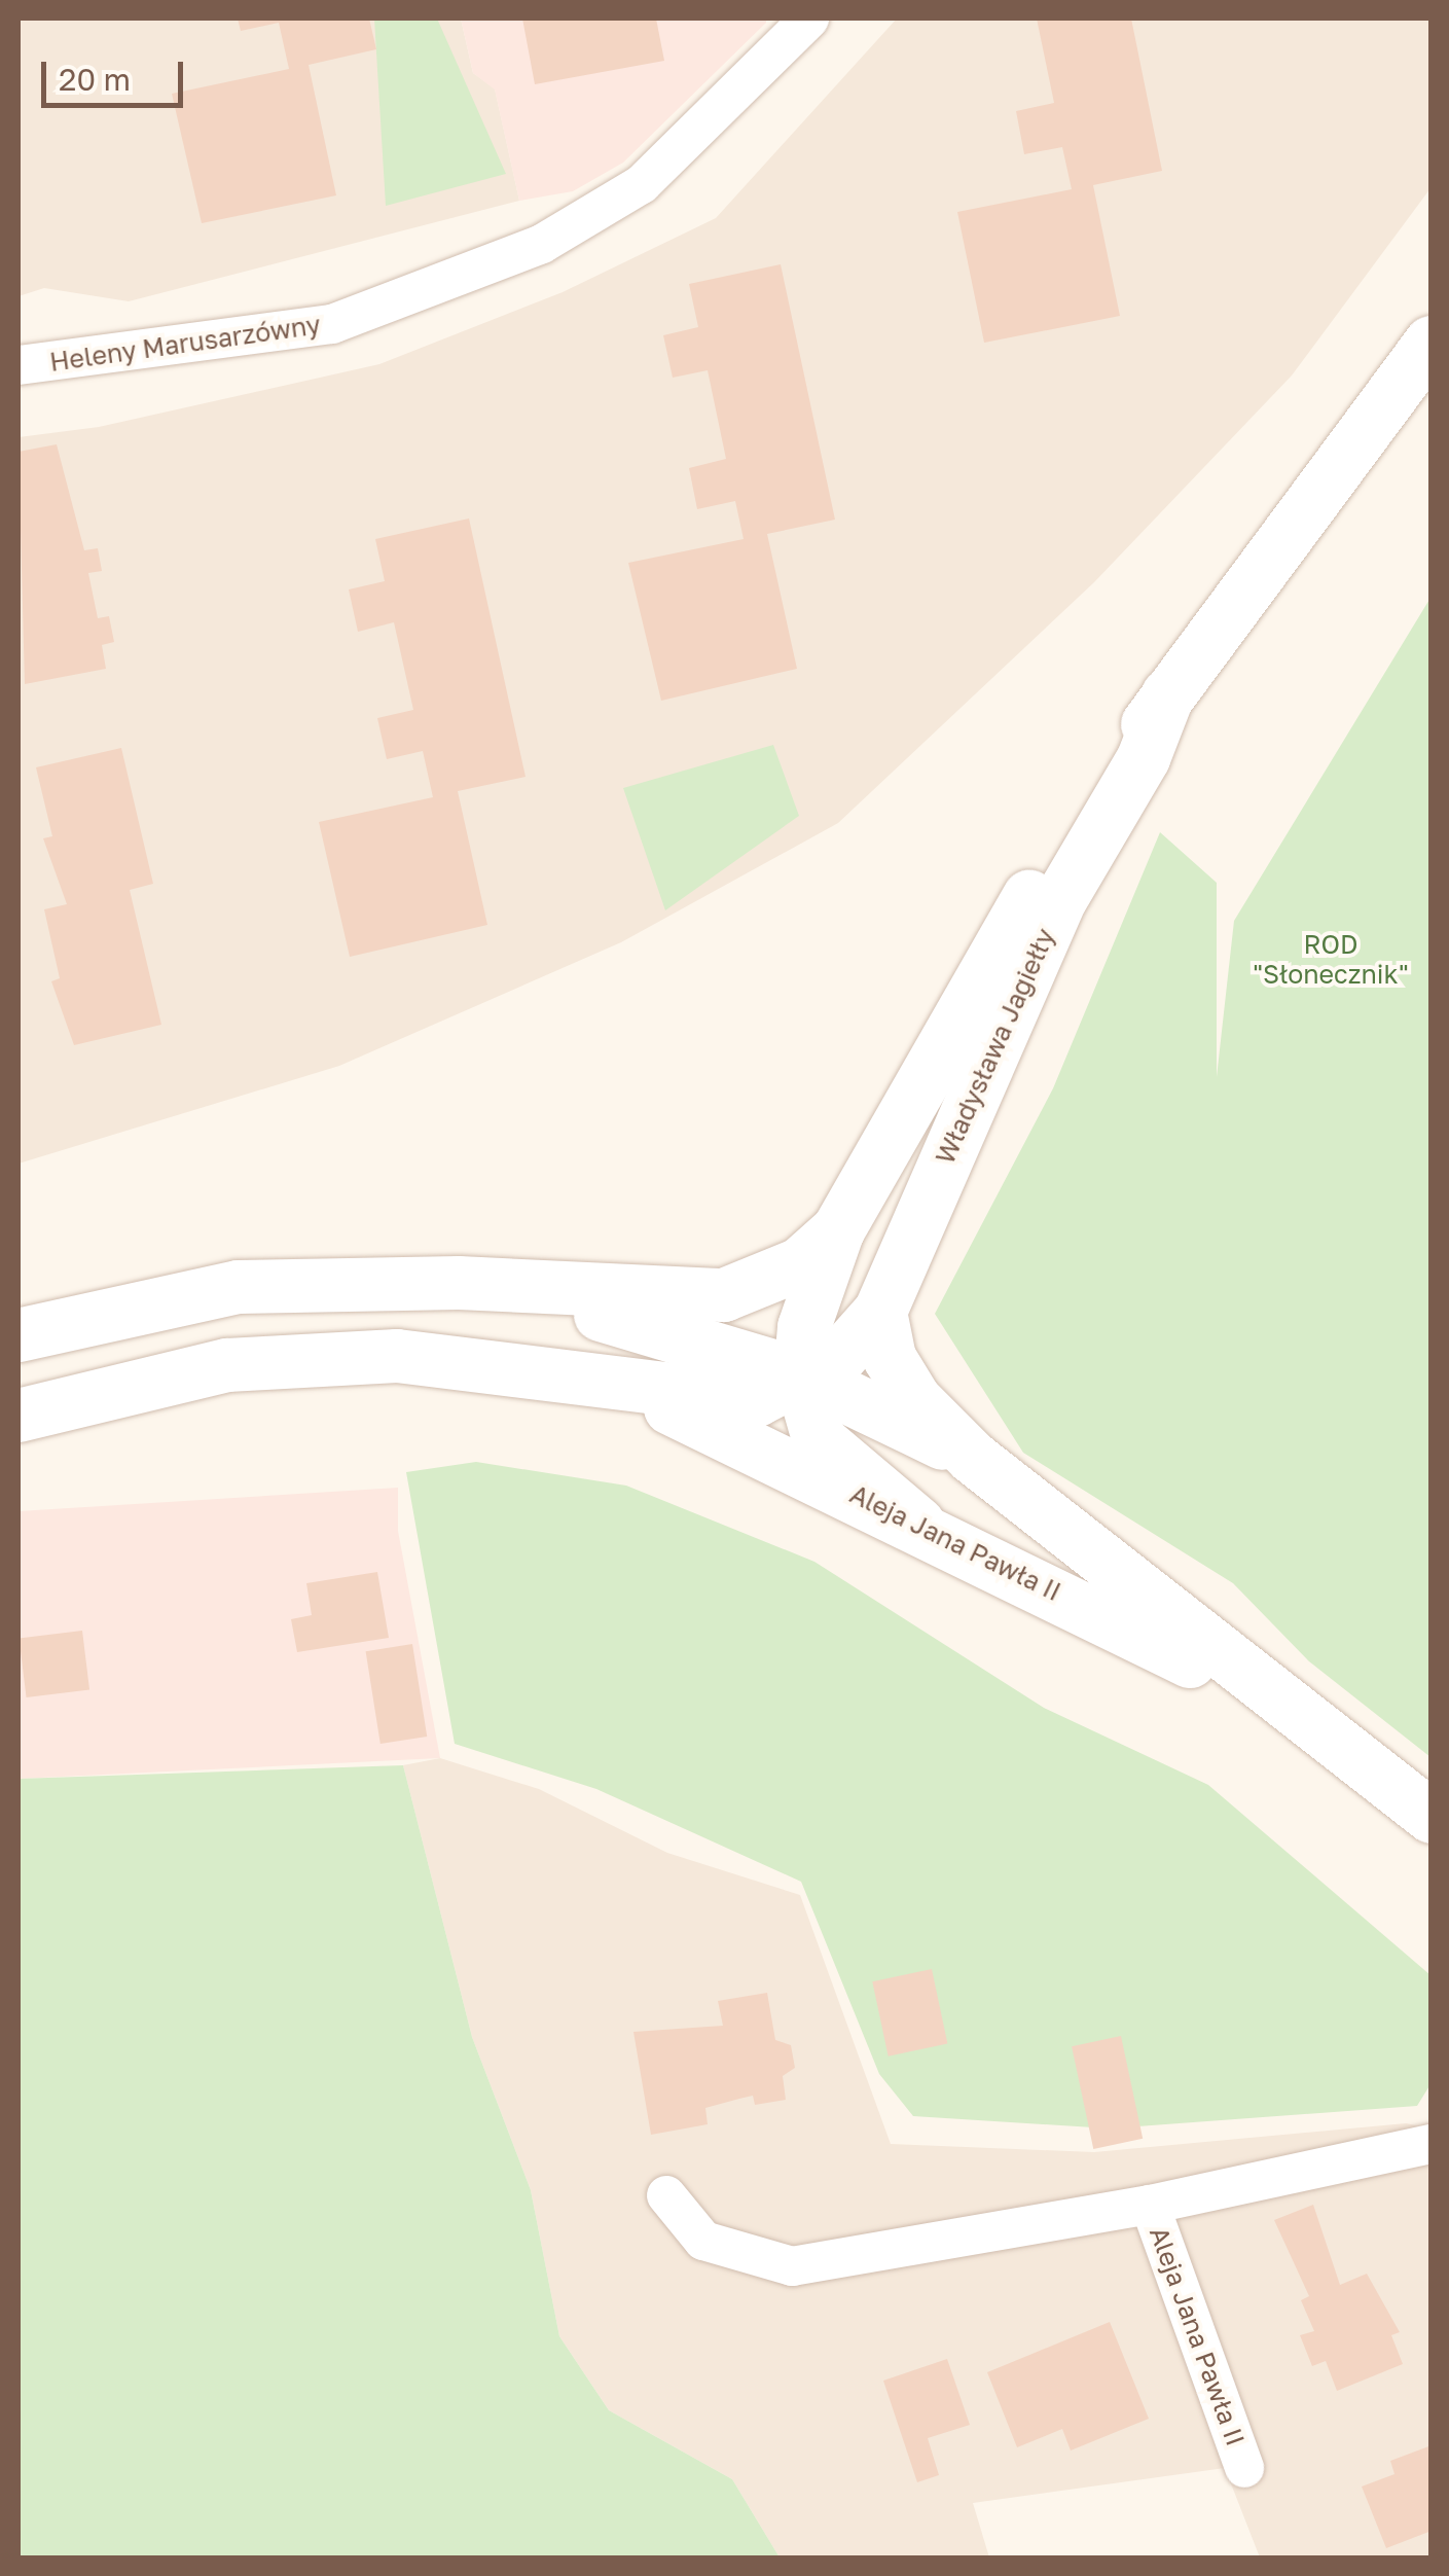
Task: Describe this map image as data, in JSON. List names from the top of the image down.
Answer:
{
  "streets": {
    "street": ["Heleny Marusarzówny", "Władysława Jagiełły", "Aleja Jana Pawła II"]
  },
  "crossings": [
    ["Władysława Jagiełły", "Aleja Jana Pawła II"]
  ],
  "parks": ["ROD \"Słonecznik\""],
  "scale_bar": "20 m"
}
